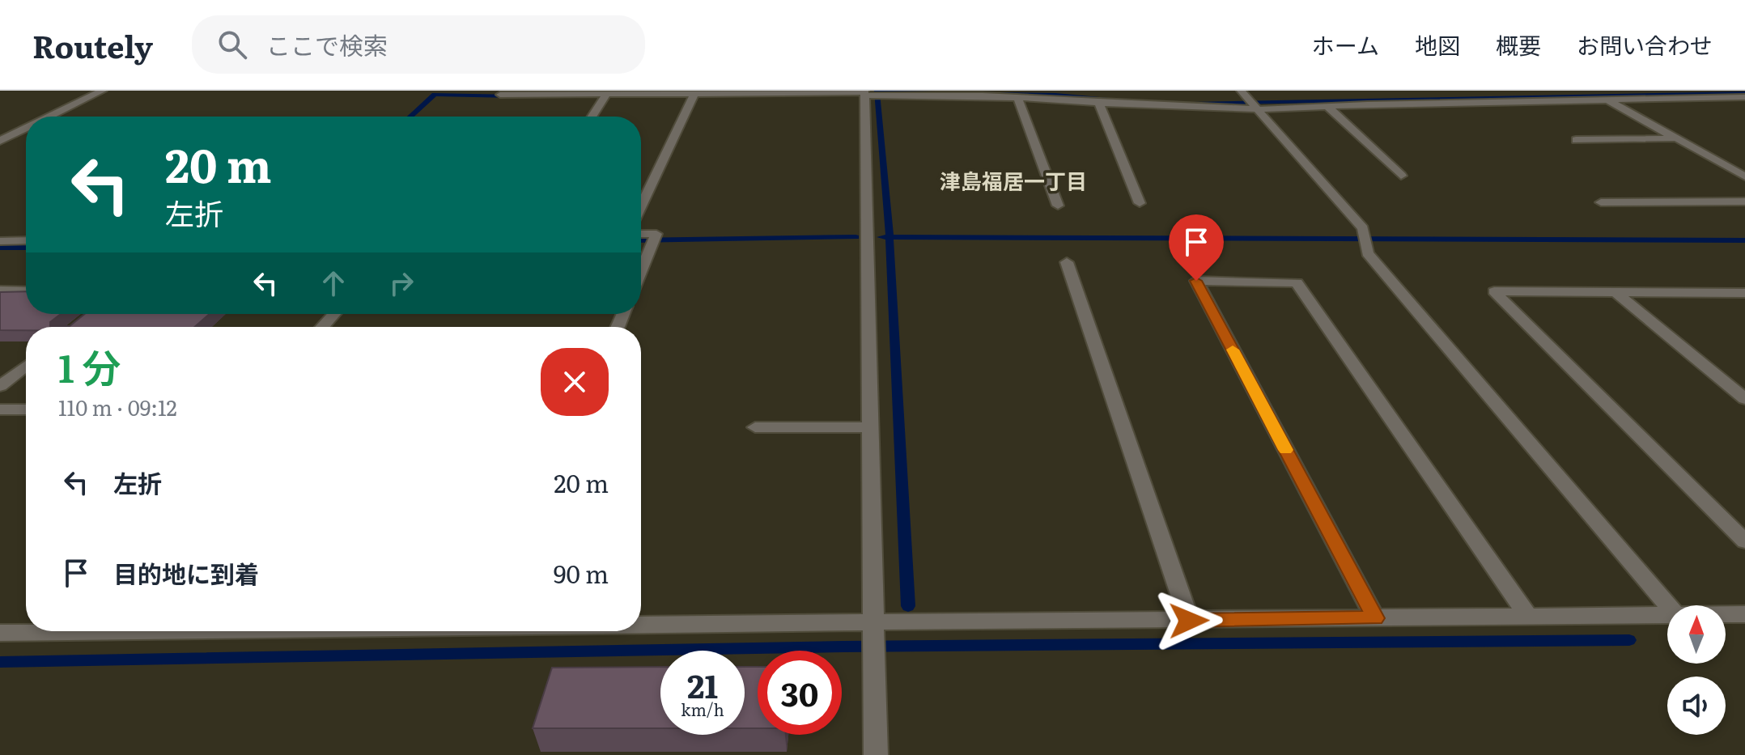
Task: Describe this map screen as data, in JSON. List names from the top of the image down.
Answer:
{
  "districts": ["津島福居一丁目"],
  "north": "top",
  "page": {
    "header": "Routely",
    "search": "ここで検索",
    "nav": [
      "ホーム",
      "地図",
      "概要",
      "お問い合わせ"
    ],
    "turn": ["20 m", "左折"],
    "heading": ["1 分", "110 m · 09:12"],
    "list": [
      {
        "name": "左折",
        "value": "20 m"
      },
      {
        "name": "目的地に到着",
        "value": "90 m"
      }
    ],
    "speed": "21 km/h",
    "limit": "30"
  }
}
